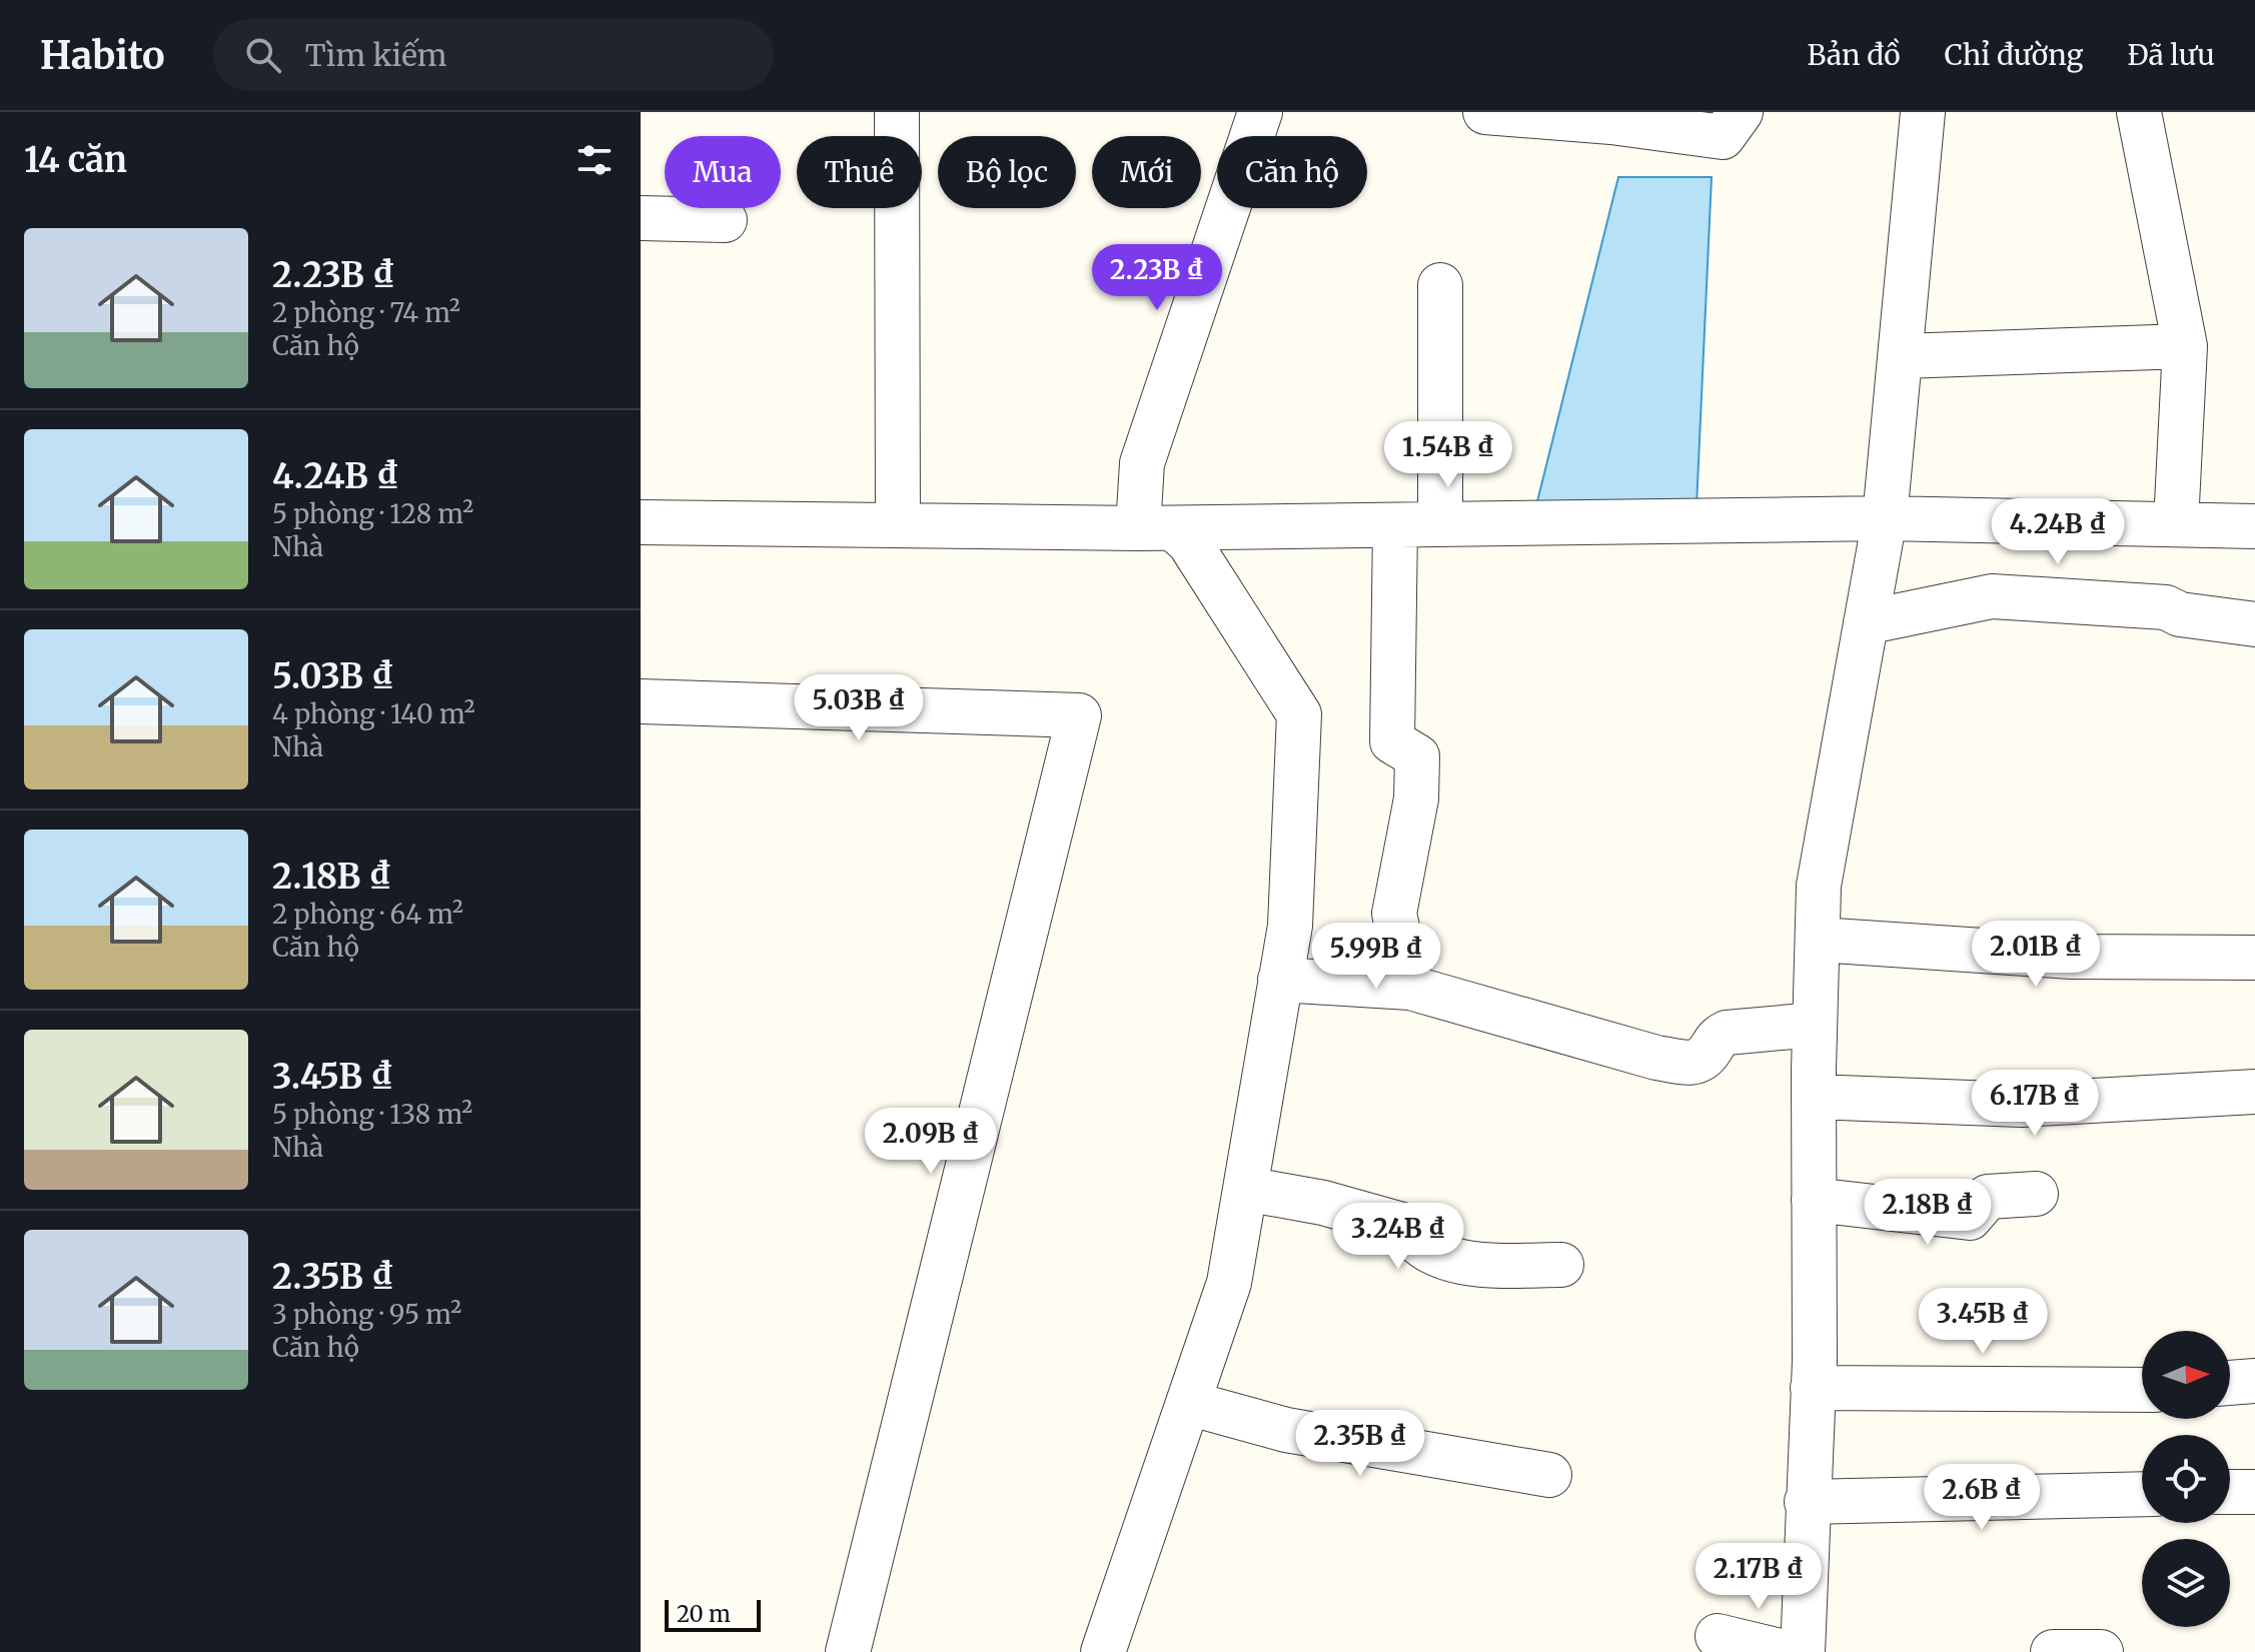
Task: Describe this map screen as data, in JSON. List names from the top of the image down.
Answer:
{
  "scale_bar": "20 m",
  "north": "right",
  "page": {
    "header": "Habito",
    "search": "Tìm kiếm",
    "nav": ["Bản đồ", "Chỉ đường", "Đã lưu"],
    "heading": "14 căn",
    "chip": [
      "Mua",
      "Thuê",
      "Bộ lọc",
      "Mới",
      "Căn hộ"
    ],
    "list": [
      {
        "name": "2.23B ₫",
        "note": "2 phòng · 74 m² · Căn hộ"
      },
      {
        "name": "4.24B ₫",
        "note": "5 phòng · 128 m² · Nhà"
      },
      {
        "name": "5.03B ₫",
        "note": "4 phòng · 140 m² · Nhà"
      },
      {
        "name": "2.18B ₫",
        "note": "2 phòng · 64 m² · Căn hộ"
      },
      {
        "name": "3.45B ₫",
        "note": "5 phòng · 138 m² · Nhà"
      },
      {
        "name": "2.35B ₫",
        "note": "3 phòng · 95 m² · Căn hộ"
      }
    ],
    "price": [
      "2.23B ₫",
      "1.54B ₫",
      "4.24B ₫",
      "5.03B ₫",
      "2.01B ₫",
      "5.99B ₫",
      "6.17B ₫",
      "2.09B ₫",
      "2.18B ₫",
      "3.24B ₫",
      "3.45B ₫",
      "2.35B ₫",
      "2.6B ₫",
      "2.17B ₫"
    ],
    "scale": "20 m"
  }
}
